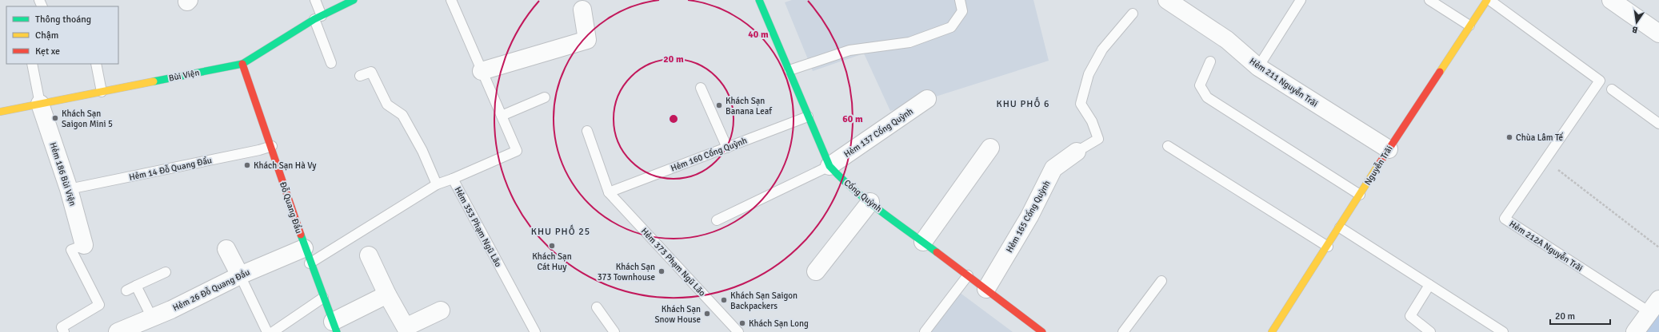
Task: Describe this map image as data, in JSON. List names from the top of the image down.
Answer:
{
  "streets": {
    "street": [
      "Bùi Viện",
      "Hẻm 211 Nguyễn Trãi",
      "Hẻm 137 Cống Quỳnh",
      "Nguyễn Trãi",
      "Hẻm 186 Bùi Viện",
      "Cống Quỳnh",
      "Ðỗ Quang Ðẩu",
      "Hẻm 165 Cống Quỳnh",
      "Hẻm 26 Ðỗ Quang Ðầu"
    ],
    "lane": [
      "Hẻm 160 Cống Quỳnh",
      "Hẻm 14 Ðỗ Quang Ðẩu",
      "Hẻm 353 Phạm Ngũ Lão",
      "Hẻm 212A Nguyễn Trãi",
      "Hẻm 373 Phạm Ngũ Lão"
    ]
  },
  "crossings": [
    ["Bùi Viện", "Hẻm 186 Bùi Viện"],
    ["Bùi Viện", "Ðỗ Quang Ðẩu"],
    ["Hẻm 211 Nguyễn Trãi", "Nguyễn Trãi"],
    ["Hẻm 137 Cống Quỳnh", "Cống Quỳnh"],
    ["Hẻm 160 Cống Quỳnh", "Cống Quỳnh"],
    ["Hẻm 160 Cống Quỳnh", "Hẻm 373 Phạm Ngũ Lão"],
    ["Hẻm 14 Ðỗ Quang Ðẩu", "Hẻm 186 Bùi Viện"],
    ["Hẻm 14 Ðỗ Quang Ðẩu", "Ðỗ Quang Ðẩu"],
    ["Cống Quỳnh", "Hẻm 165 Cống Quỳnh"],
    ["Ðỗ Quang Ðẩu", "Hẻm 353 Phạm Ngũ Lão"],
    ["Ðỗ Quang Ðẩu", "Hẻm 26 Ðỗ Quang Ðầu"],
    ["Hẻm 353 Phạm Ngũ Lão", "Hẻm 26 Ðỗ Quang Ðầu"]
  ],
  "districts": ["KHU PHỐ 6", "KHU PHỐ 25"],
  "places": [
    "Khách Sạn Banana Leaf",
    "Khách Sạn Saigon Mini 5",
    "Chùa Lâm Tế",
    "Khách Sạn Hà Vy",
    "Khách Sạn Cát Huy",
    "Khách Sạn 373 Townhouse",
    "Khách Sạn Saigon Backpackers",
    "Khách Sạn Snow House",
    "Khách Sạn Long"
  ],
  "legend": ["Thông thoáng", "Chậm", "Kẹt xe"],
  "scale_bar": "20 m",
  "north": "bottom",
  "rings": ["40 m", "20 m", "60 m"]
}
